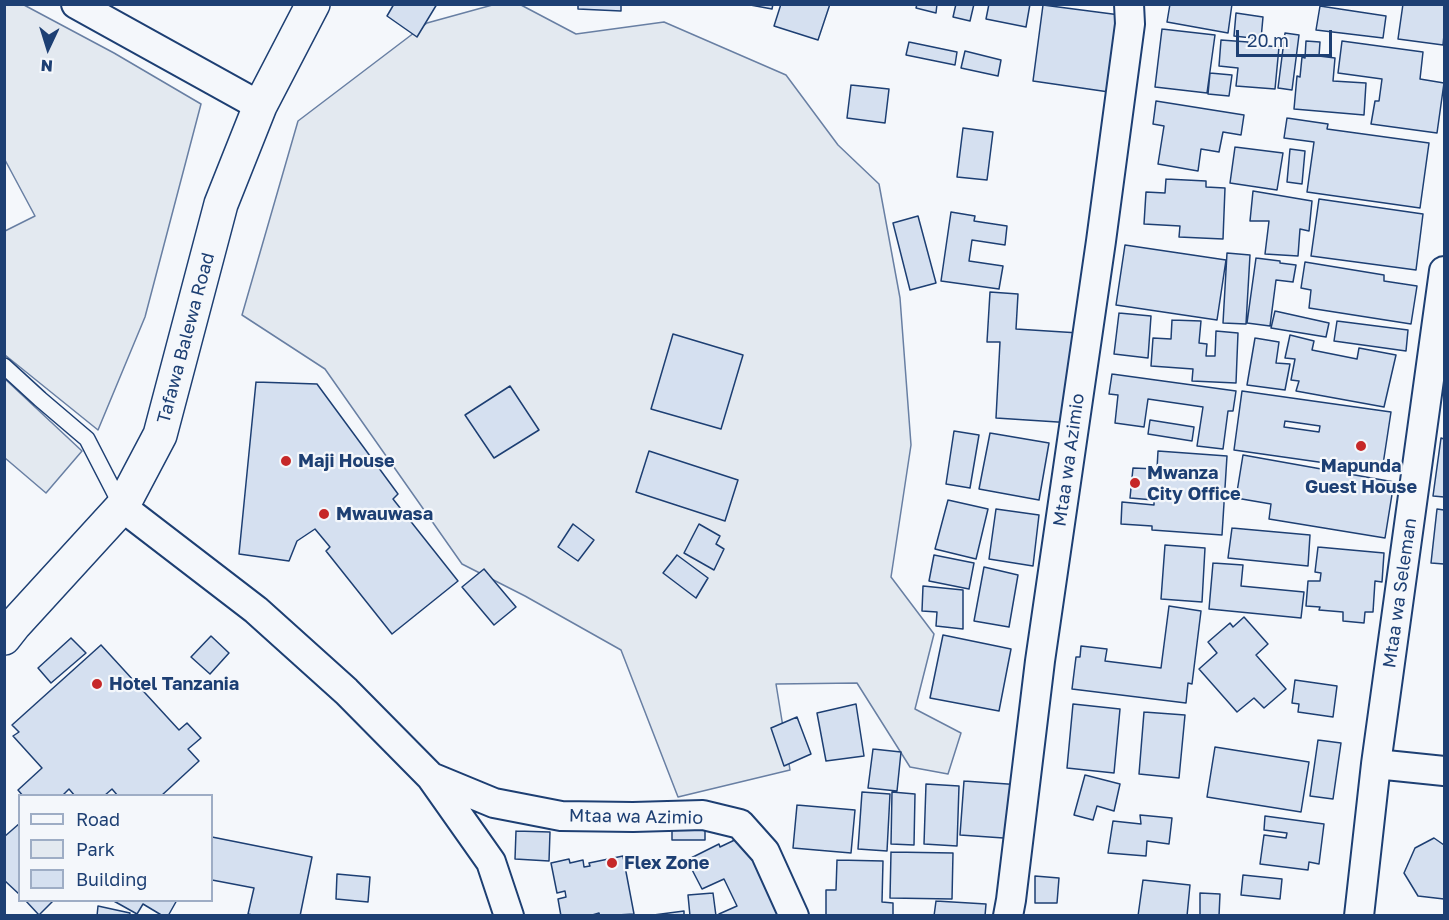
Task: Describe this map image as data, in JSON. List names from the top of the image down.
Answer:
{
  "streets": {
    "main road": ["Tafawa Balewa Road"],
    "street": ["Mtaa wa Azimio", "Mtaa wa Seleman"]
  },
  "places": [
    "Mapunda Guest House",
    "Maji House",
    "Mwanza City Office",
    "Mwauwasa",
    "Hotel Tanzania",
    "Flex Zone"
  ],
  "legend": ["Road", "Park", "Building"],
  "scale_bar": "20 m",
  "north": "bottom"
}
